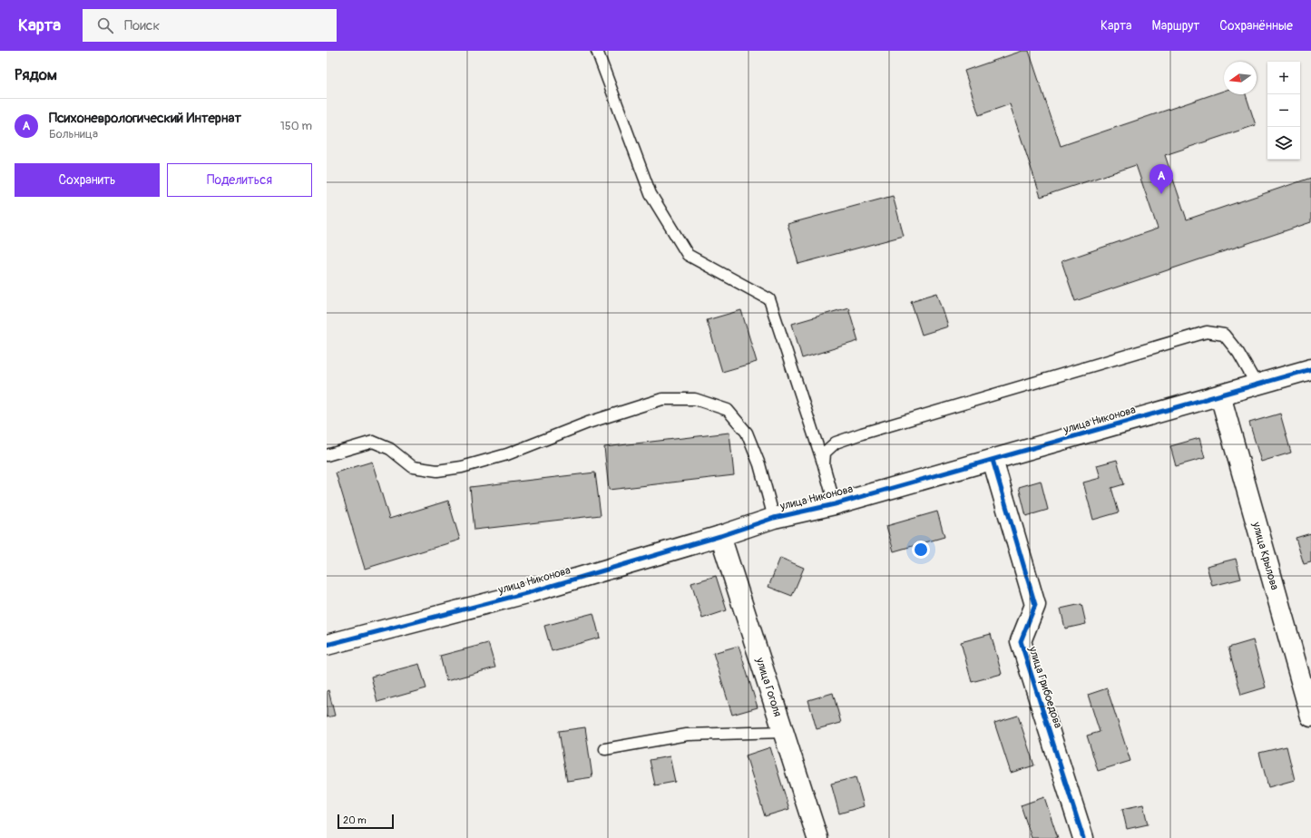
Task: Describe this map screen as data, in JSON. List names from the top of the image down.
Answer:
{
  "streets": {
    "street": [
      "улица Никонова",
      "улица Крылова",
      "улица Гоголя",
      "улица Грибоедова"
    ]
  },
  "crossings": [
    ["улица Никонова", "улица Крылова"],
    ["улица Никонова", "улица Гоголя"],
    ["улица Никонова", "улица Грибоедова"]
  ],
  "scale_bar": "20 m",
  "north": "left",
  "page": {
    "header": "Карта",
    "search": "Поиск",
    "nav": ["Карта", "Маршрут", "Сохранённые"],
    "heading": "Рядом",
    "map_buttons": ["+", "−"],
    "list": [
      {
        "mark": "A",
        "name": "Психоневрологический Интернат",
        "note": "Больница",
        "value": "150 m"
      }
    ],
    "buttons": ["Сохранить", "Поделиться"],
    "pins": "A",
    "scale": "20 m"
  }
}
